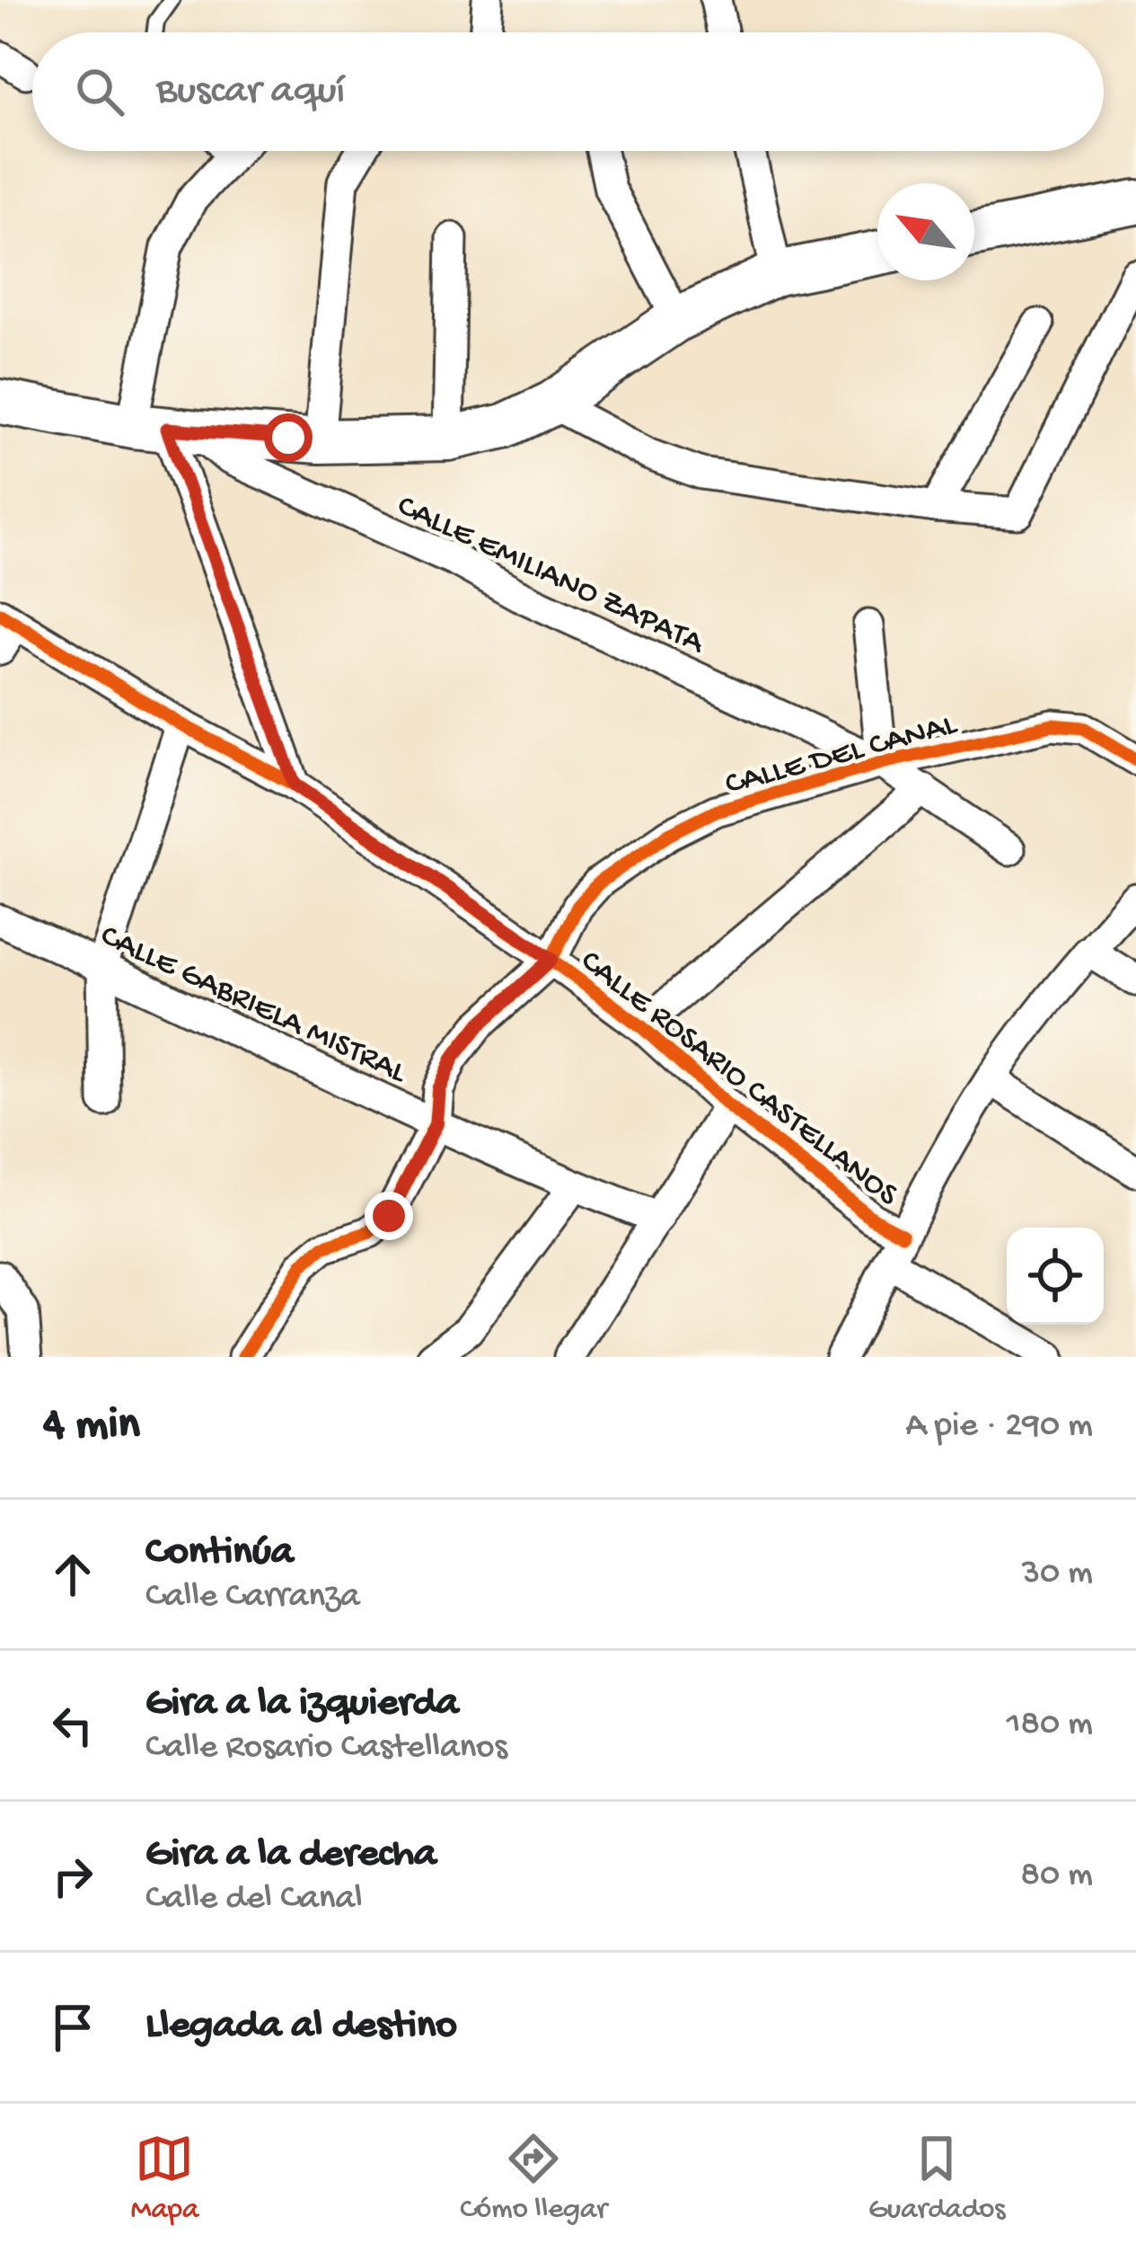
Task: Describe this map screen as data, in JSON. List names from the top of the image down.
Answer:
{
  "streets": {
    "street": [
      "CALLE EMILIANO ZAPATA",
      "CALLE DEL CANAL",
      "CALLE GABRIELA MISTRAL",
      "CALLE ROSARIO CASTELLANOS"
    ]
  },
  "crossings": [
    ["CALLE EMILIANO ZAPATA", "CALLE DEL CANAL"],
    ["CALLE DEL CANAL", "CALLE GABRIELA MISTRAL"],
    ["CALLE DEL CANAL", "CALLE ROSARIO CASTELLANOS"]
  ],
  "north": "top left",
  "page": {
    "search": "Buscar aquí",
    "heading": ["4 min", "A pie · 290 m"],
    "list": [
      ["Continúa", "Calle Carranza", "30 m"],
      ["Gira a la izquierda", "Calle Rosario Castellanos", "180 m"],
      ["Gira a la derecha", "Calle del Canal", "80 m"],
      "Llegada al destino"
    ],
    "nav": ["Mapa", "Cómo llegar", "Guardados"]
  }
}
